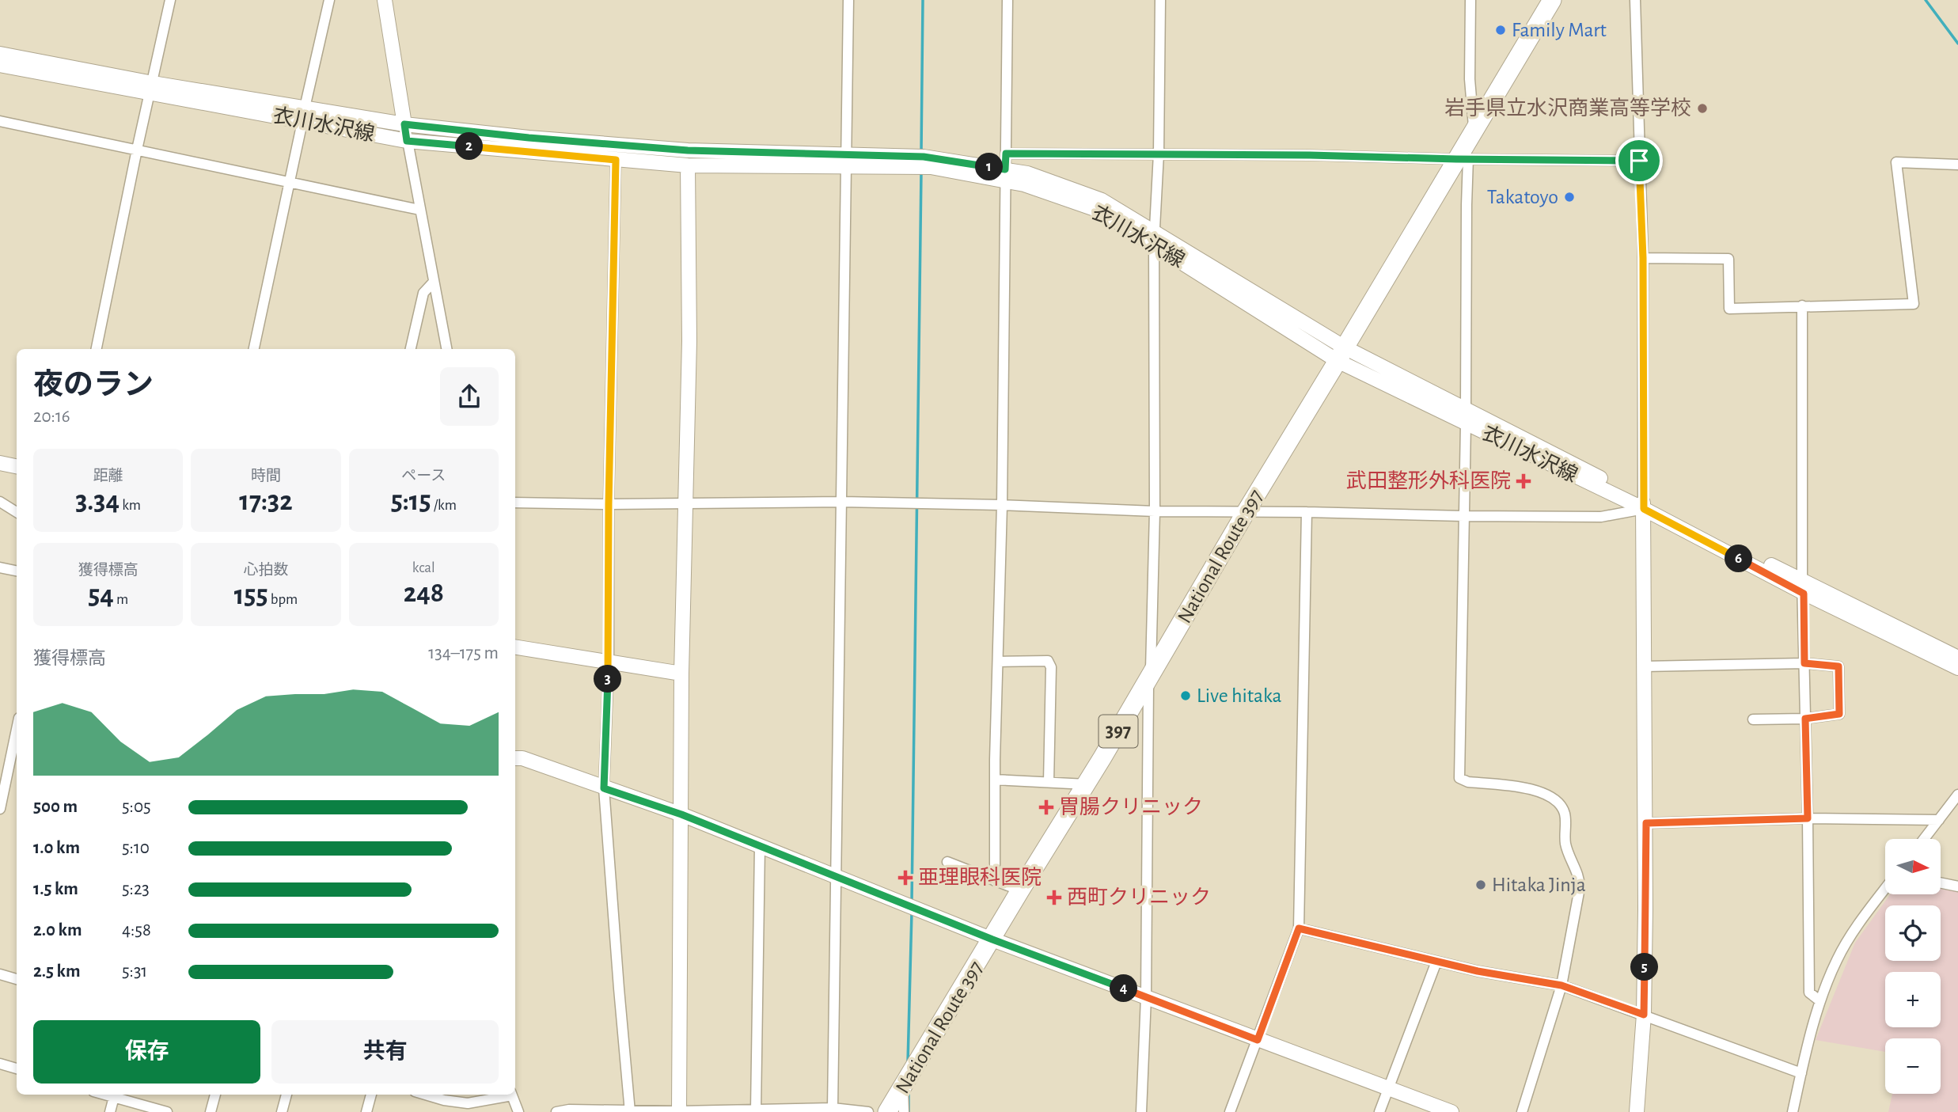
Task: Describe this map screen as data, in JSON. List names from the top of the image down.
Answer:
{
  "streets": {
    "highway": ["National Route 397", "397"],
    "main road": ["衣川水沢線"]
  },
  "crossings": [
    ["衣川水沢線", "National Route 397"]
  ],
  "places": {
    "other": [
      "Family Mart",
      "岩手県立水沢商業高等学校",
      "Takatoyo",
      "Live hitaka",
      "Hitaka Jinja"
    ],
    "health": [
      "武田整形外科医院",
      "胃腸クリニック",
      "亜理眼科医院",
      "西町クリニック"
    ]
  },
  "north": "right",
  "page": {
    "pins": [
      "2",
      "1",
      "6",
      "3",
      "5",
      "4"
    ],
    "heading": ["夜のラン", "20:16"],
    "stats": [
      ["距離", "3.34 km"],
      ["時間", "17:32"],
      ["ペース", "5:15 /km"],
      ["獲得標高", "54 m"],
      ["心拍数", "155 bpm"],
      ["kcal", "248"]
    ],
    "chart": ["獲得標高", "134–175 m"],
    "list": [
      {
        "name": "500 m",
        "note": "5:05"
      },
      {
        "name": "1.0 km",
        "note": "5:10"
      },
      {
        "name": "1.5 km",
        "note": "5:23"
      },
      {
        "name": "2.0 km",
        "note": "4:58"
      },
      {
        "name": "2.5 km",
        "note": "5:31"
      }
    ],
    "map_buttons": ["+", "−"],
    "buttons": ["保存", "共有"]
  }
}
